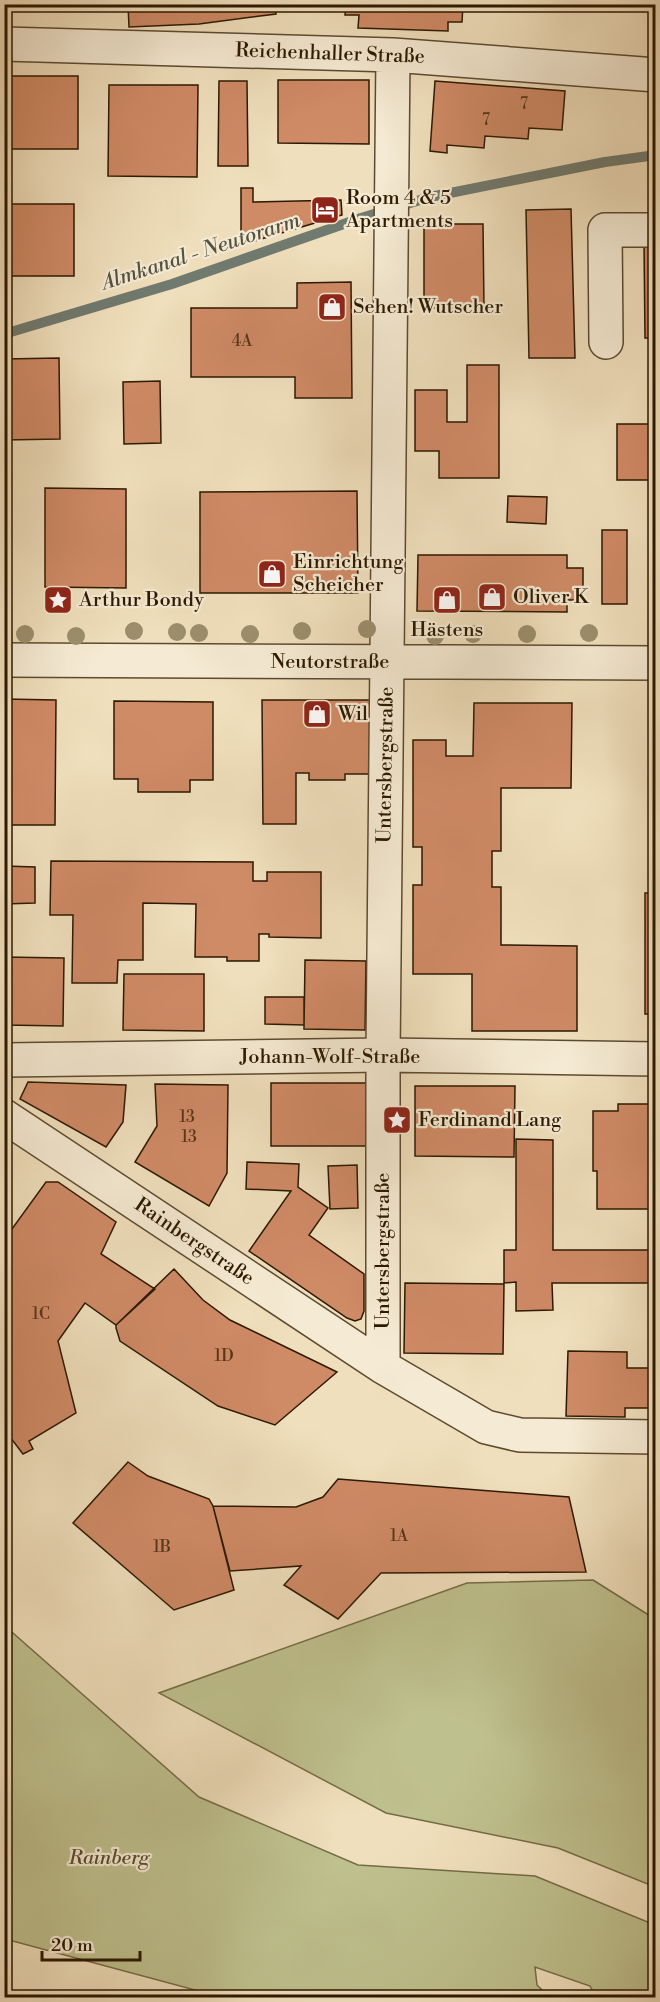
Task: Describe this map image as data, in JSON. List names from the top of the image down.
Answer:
{
  "streets": {
    "street": [
      "Reichenhaller Straße",
      "Neutorstraße",
      "Untersbergstraße",
      "Johann-Wolf-Straße",
      "Rainbergstraße"
    ]
  },
  "crossings": [
    ["Reichenhaller Straße", "Untersbergstraße"],
    ["Neutorstraße", "Untersbergstraße"],
    ["Untersbergstraße", "Johann-Wolf-Straße"],
    ["Untersbergstraße", "Rainbergstraße"]
  ],
  "water": ["Almkanal - Neutorarm"],
  "parks": ["Rainberg"],
  "places": {
    "hotel": ["Room 4 & 5 Apartments"],
    "shop": [
      "Sehen! Wutscher",
      "Einrichtung Scheicher",
      "Oliver K",
      "Hästens",
      "Wil"
    ],
    "place": ["Arthur Bondy", "Ferdinand Lang"]
  },
  "house_numbers": [
    "7",
    "7",
    "4A",
    "13",
    "13",
    "1C",
    "1D",
    "1A",
    "1B"
  ],
  "scale_bar": "20 m"
}
